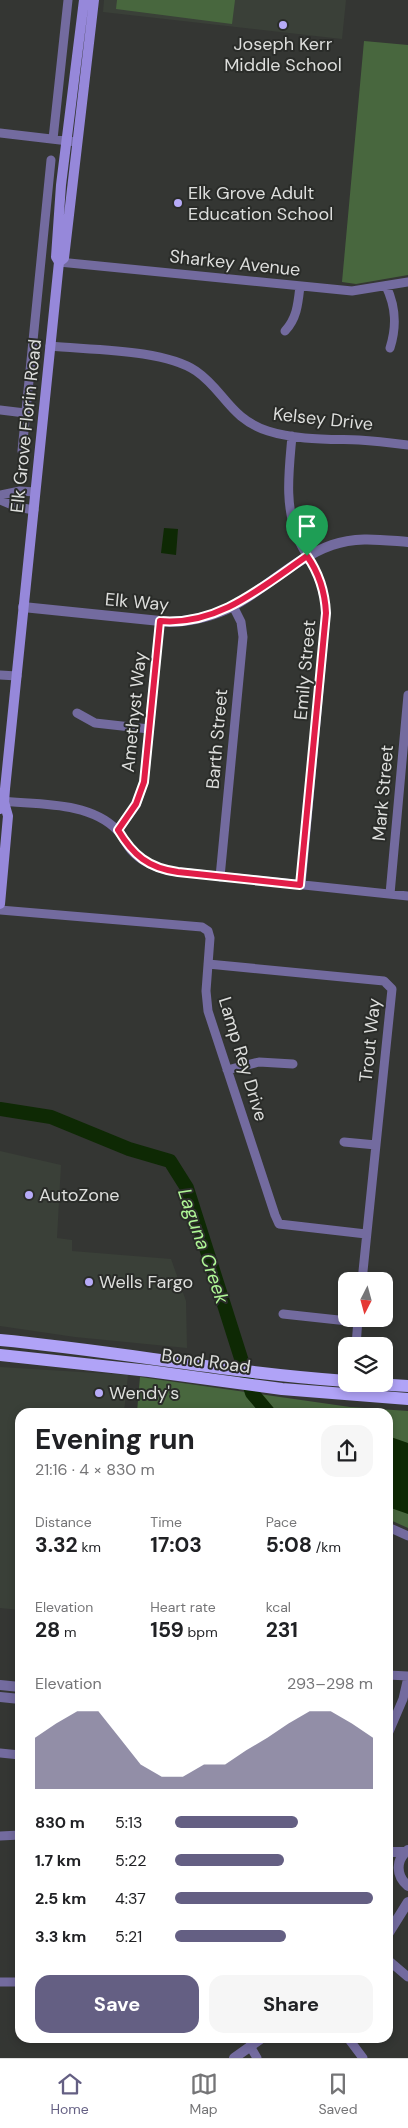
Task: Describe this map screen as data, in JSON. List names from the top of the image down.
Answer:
{
  "streets": {
    "main road": ["Elk Grove Florin Road", "Bond Road"],
    "street": [
      "Sharkey Avenue",
      "Kelsey Drive",
      "Elk Way",
      "Emily Street",
      "Amethyst Way",
      "Barth Street",
      "Mark Street",
      "Trout Way",
      "Lamp Rey Drive"
    ]
  },
  "crossings": [
    ["Sharkey Avenue", "Elk Grove Florin Road"],
    ["Kelsey Drive", "Elk Grove Florin Road"],
    ["Kelsey Drive", "Emily Street"],
    ["Elk Grove Florin Road", "Elk Way"],
    ["Elk Way", "Emily Street"],
    ["Elk Way", "Amethyst Way"],
    ["Elk Way", "Barth Street"],
    ["Trout Way", "Lamp Rey Drive"]
  ],
  "water": ["Laguna Creek"],
  "places": [
    "Joseph Kerr Middle School",
    "Elk Grove Adult Education School",
    "AutoZone",
    "Wells Fargo",
    "Wendy's"
  ],
  "north": "bottom",
  "page": {
    "heading": ["Evening run", "21:16 · 4 × 830 m"],
    "stats": [
      ["Distance", "3.32 km"],
      ["Time", "17:03"],
      ["Pace", "5:08 /km"],
      ["Elevation", "28 m"],
      ["Heart rate", "159 bpm"],
      ["kcal", "231"]
    ],
    "chart": ["Elevation", "293–298 m"],
    "list": [
      {
        "name": "830 m",
        "note": "5:13"
      },
      {
        "name": "1.7 km",
        "note": "5:22"
      },
      {
        "name": "2.5 km",
        "note": "4:37"
      },
      {
        "name": "3.3 km",
        "note": "5:21"
      }
    ],
    "buttons": ["Save", "Share"],
    "tabs": ["Home", "Map", "Saved"]
  }
}
